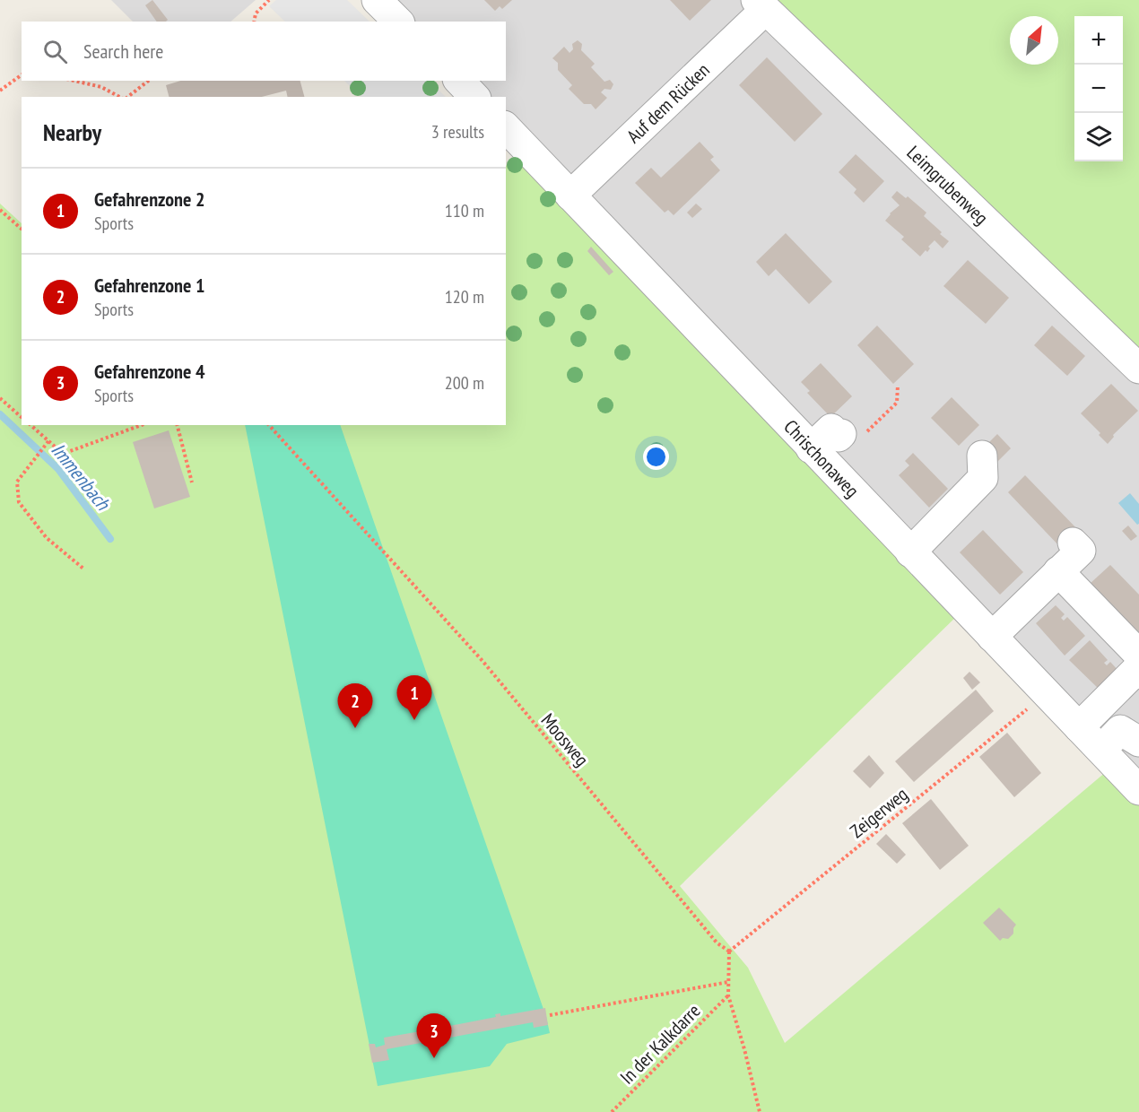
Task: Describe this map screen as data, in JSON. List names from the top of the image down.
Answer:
{
  "streets": {
    "street": ["Auf dem Rücken", "Leimgrubenweg", "Chrischonaweg"],
    "path": ["Moosweg", "Zeigerweg", "In der Kalkdarre"]
  },
  "crossings": [
    ["Auf dem Rücken", "Leimgrubenweg"],
    ["Auf dem Rücken", "Chrischonaweg"],
    ["Chrischonaweg", "Zeigerweg"],
    ["Moosweg", "Zeigerweg"]
  ],
  "water": ["Immenbach"],
  "north": "top right",
  "page": {
    "map_buttons": ["+", "−"],
    "search": "Search here",
    "heading": ["Nearby", "3 results"],
    "list": [
      {
        "mark": "1",
        "name": "Gefahrenzone 2",
        "note": "Sports",
        "value": "110 m"
      },
      {
        "mark": "2",
        "name": "Gefahrenzone 1",
        "note": "Sports",
        "value": "120 m"
      },
      {
        "mark": "3",
        "name": "Gefahrenzone 4",
        "note": "Sports",
        "value": "200 m"
      }
    ],
    "pins": ["1", "2", "3"]
  }
}
